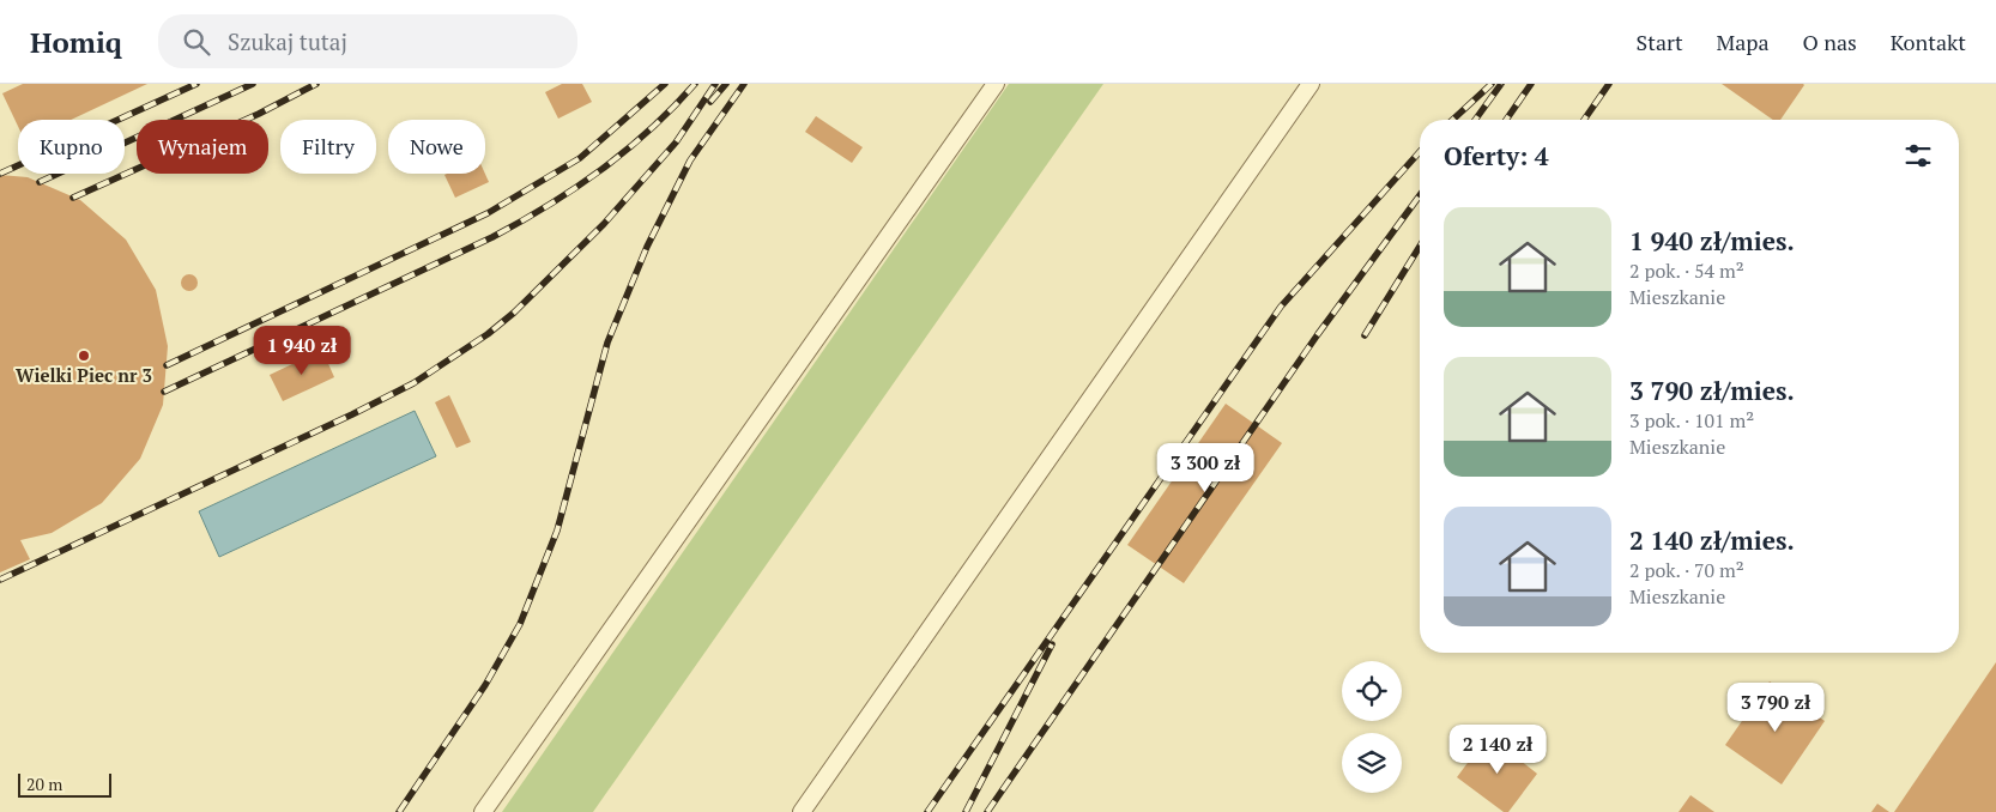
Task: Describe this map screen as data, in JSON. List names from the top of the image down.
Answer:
{
  "places": ["Wielki Piec nr 3"],
  "scale_bar": "20 m",
  "page": {
    "header": "Homiq",
    "search": "Szukaj tutaj",
    "nav": [
      "Start",
      "Mapa",
      "O nas",
      "Kontakt"
    ],
    "chip": [
      "Kupno",
      "Wynajem",
      "Filtry",
      "Nowe"
    ],
    "heading": "Oferty: 4",
    "list": [
      {
        "name": "1 940 zł/mies.",
        "note": "2 pok. · 54 m² · Mieszkanie"
      },
      {
        "name": "3 790 zł/mies.",
        "note": "3 pok. · 101 m² · Mieszkanie"
      },
      {
        "name": "2 140 zł/mies.",
        "note": "2 pok. · 70 m² · Mieszkanie"
      }
    ],
    "price": [
      "1 940 zł",
      "3 300 zł",
      "3 790 zł",
      "2 140 zł"
    ],
    "scale": "20 m"
  }
}
